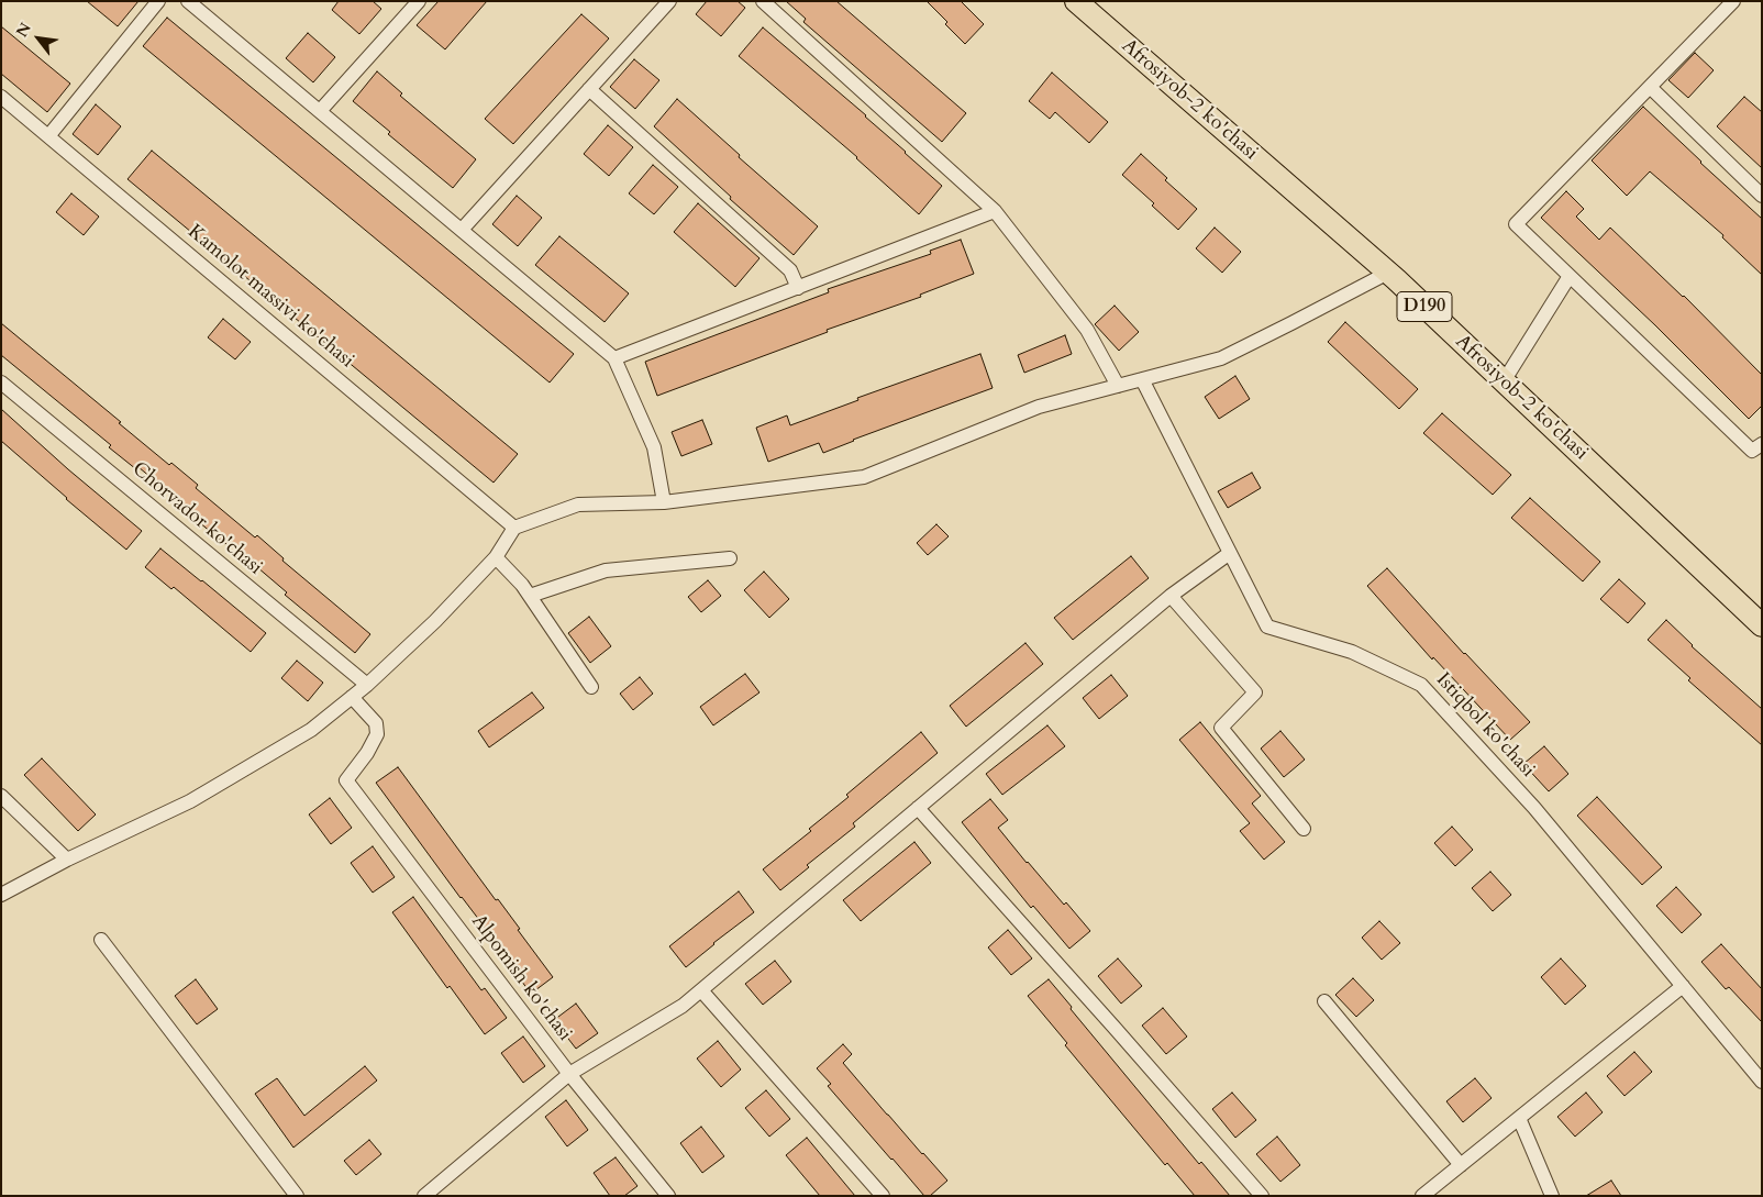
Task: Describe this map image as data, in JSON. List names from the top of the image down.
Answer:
{
  "streets": {
    "main road": ["Afrosiyob-2 ko'chasi", "D190"],
    "street": [
      "Kamolot massivi ko'chasi",
      "Chorvador ko'chasi",
      "Istiqbol ko'chasi",
      "Alpomish ko'chasi"
    ]
  },
  "north": "top left"
}
